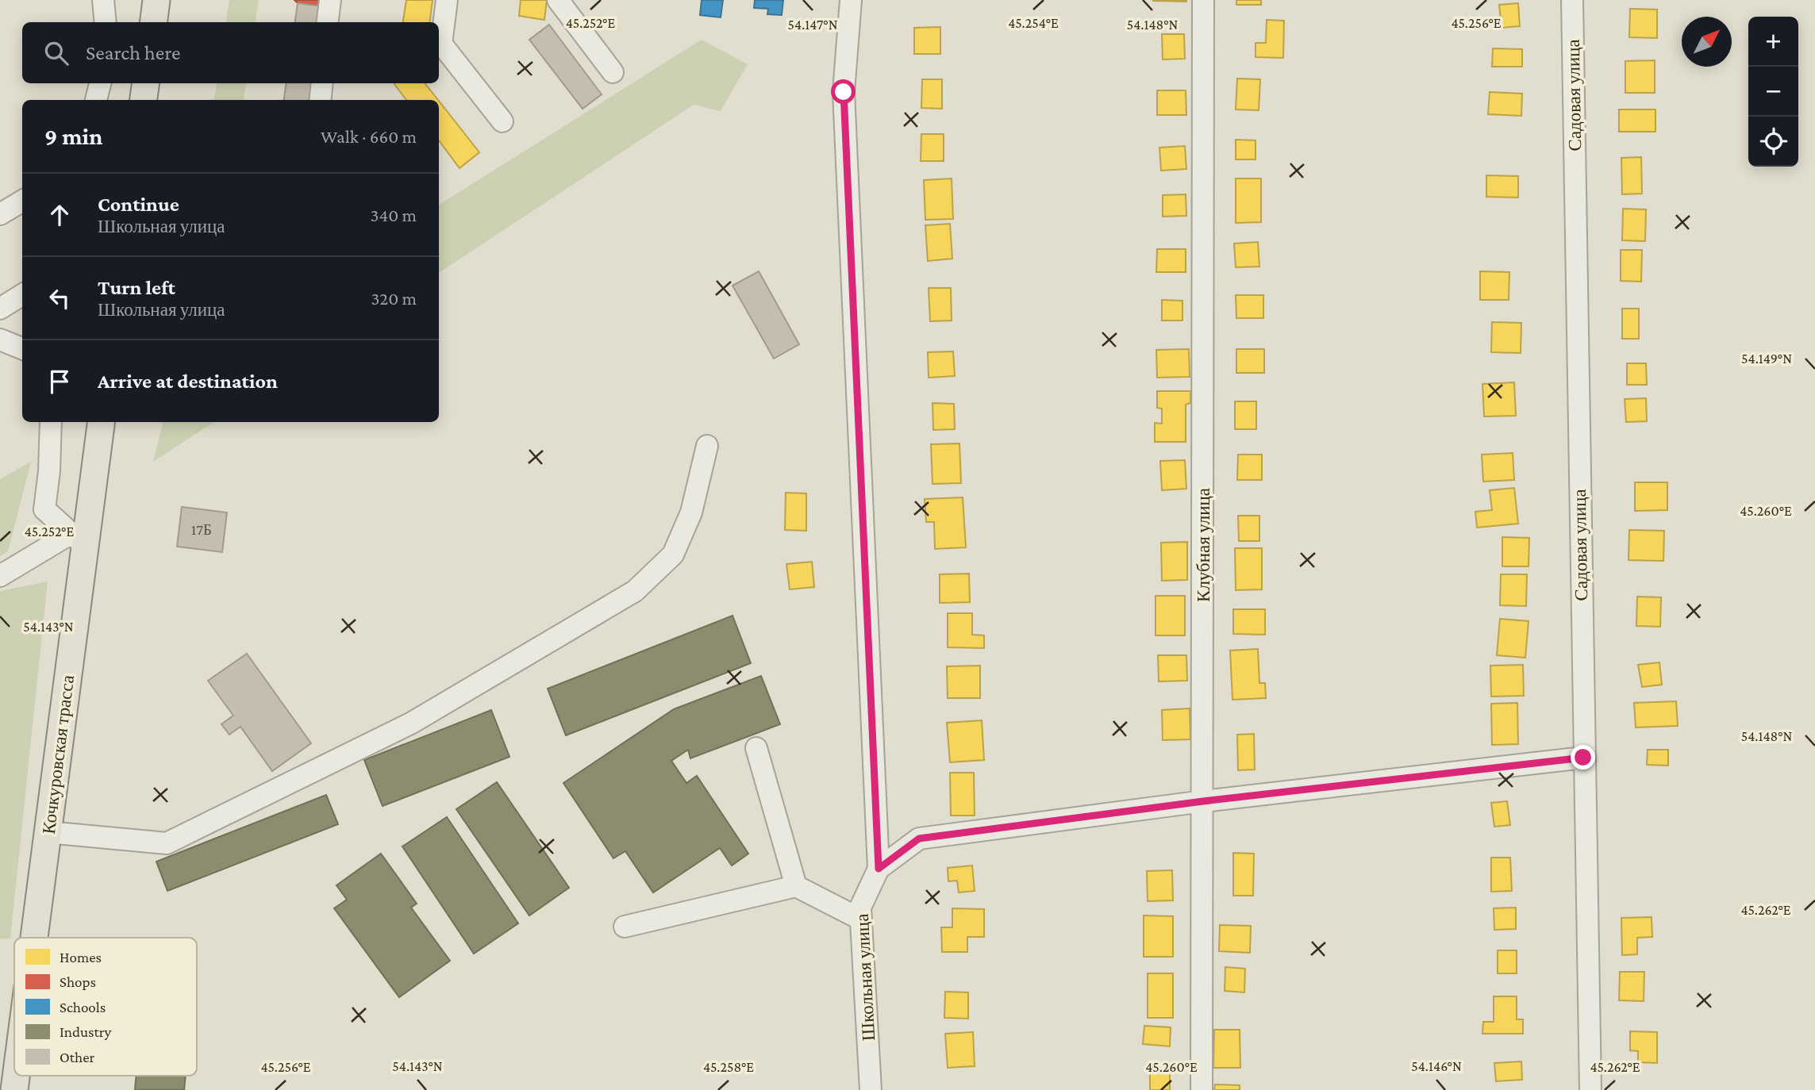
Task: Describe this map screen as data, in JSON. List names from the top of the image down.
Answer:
{
  "streets": {
    "main road": ["Кочкуровская трасса"],
    "street": ["Садовая улица", "Клубная улица", "Школьная улица"]
  },
  "crossings": [
    ["Садовая улица", "Школьная улица"],
    ["Клубная улица", "Школьная улица"]
  ],
  "house_numbers": ["17Б"],
  "legend": [
    "Homes",
    "Shops",
    "Schools",
    "Industry",
    "Other"
  ],
  "north": "top right",
  "page": {
    "map_buttons": ["+", "−"],
    "search": "Search here",
    "heading": ["9 min", "Walk · 660 m"],
    "list": [
      ["Continue", "Школьная улица", "340 m"],
      ["Turn left", "Школьная улица", "320 m"],
      "Arrive at destination"
    ]
  },
  "coordinates": [
    "45.252°E",
    "45.254°E",
    "45.256°E",
    "54.148°N",
    "54.147°N",
    "54.149°N",
    "45.260°E",
    "54.143°N",
    "45.262°E",
    "54.146°N",
    "45.258°E"
  ]
}
